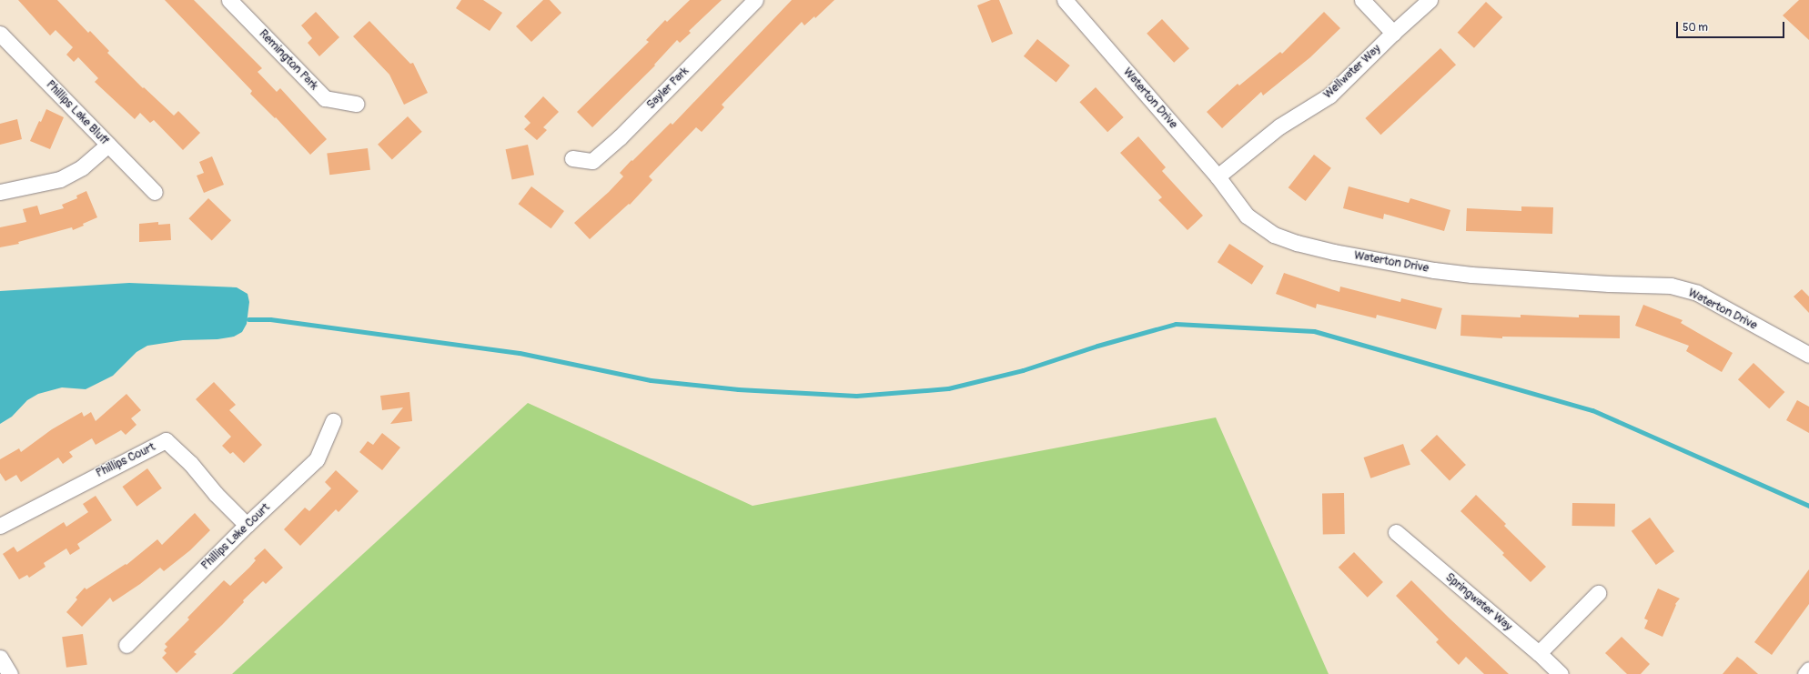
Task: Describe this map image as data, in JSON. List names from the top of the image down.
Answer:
{
  "streets": {
    "street": [
      "Remington Park",
      "Wellwater Way",
      "Sayler Park",
      "Waterton Drive",
      "Phillips Lake Bluff",
      "Phillips Court",
      "Phillips Lake Court",
      "Springwater Way"
    ]
  },
  "crossings": [
    ["Wellwater Way", "Waterton Drive"],
    ["Phillips Court", "Phillips Lake Court"]
  ],
  "scale_bar": "50 m"
}
